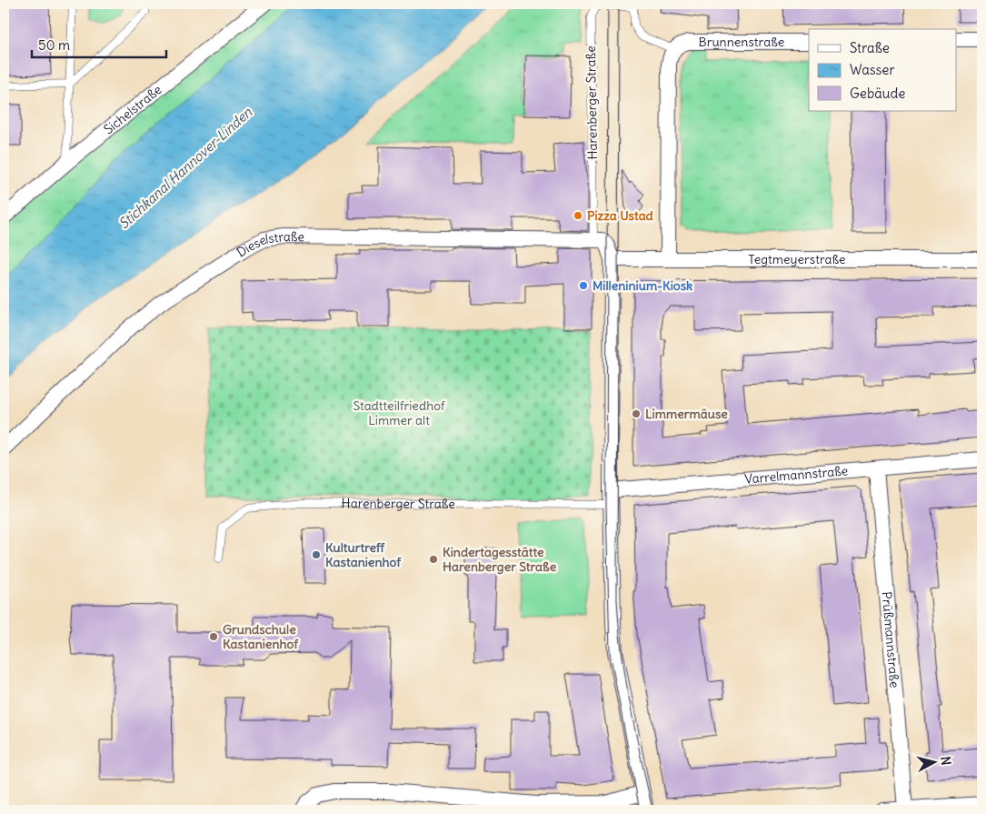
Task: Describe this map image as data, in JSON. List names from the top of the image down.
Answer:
{
  "streets": {
    "street": [
      "Brunnenstraße",
      "Sichelstraße",
      "Dieselstraße",
      "Tegtmeyerstraße",
      "Varrelmannstraße",
      "Prüßmannstraße"
    ],
    "lane": ["Harenberger Straße"]
  },
  "crossings": [
    ["Brunnenstraße", "Harenberger Straße"],
    ["Harenberger Straße", "Dieselstraße"],
    ["Dieselstraße", "Tegtmeyerstraße"],
    ["Varrelmannstraße", "Prüßmannstraße"]
  ],
  "water": ["Stichkanal Hannover-Linden"],
  "parks": ["Stadtteilfriedhof Limmer alt"],
  "places": [
    "Pizza Ustad",
    "Milleninium-Kiosk",
    "Limmermäuse",
    "Kulturtreff Kastanienhof",
    "Kindertagesstätte Harenberger Straße",
    "Grundschule Kastanienhof"
  ],
  "legend": ["Straße", "Wasser", "Gebäude"],
  "scale_bar": "50 m",
  "north": "right"
}
